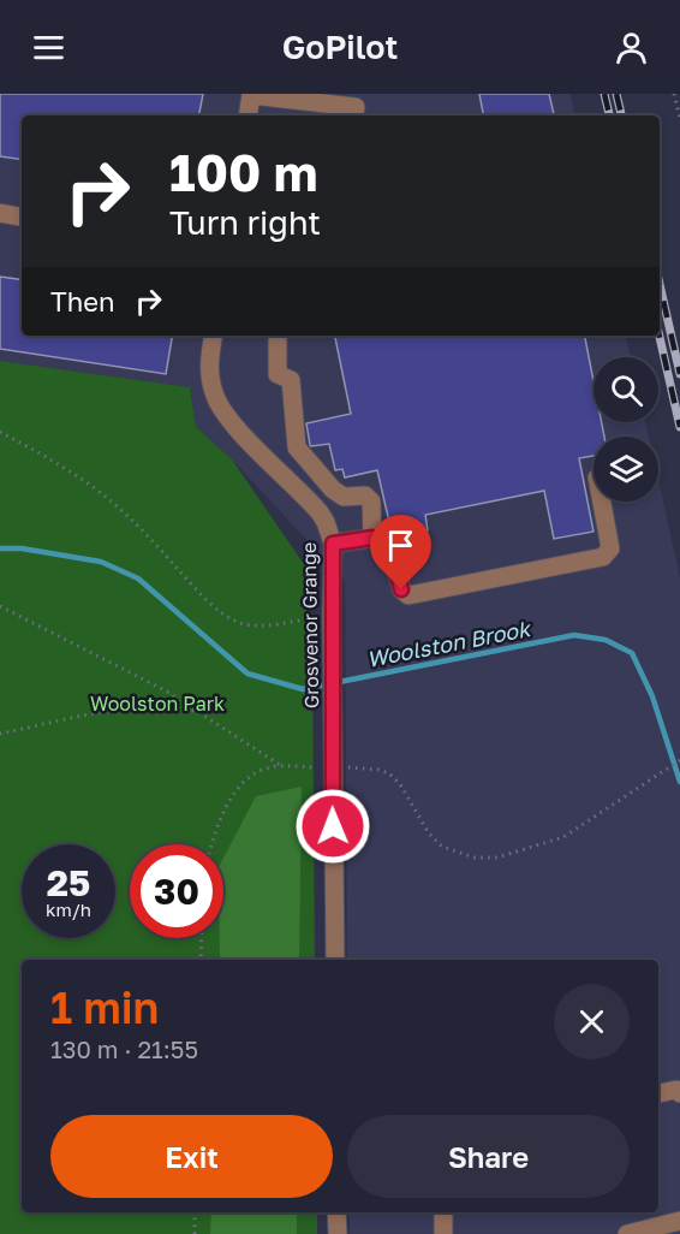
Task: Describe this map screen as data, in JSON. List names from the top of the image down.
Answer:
{
  "streets": {
    "street": ["Grosvenor Grange"]
  },
  "water": ["Woolston Brook"],
  "parks": ["Woolston Park"],
  "page": {
    "header": "GoPilot",
    "turn": ["100 m", "Turn right"],
    "then": "Then",
    "speed": "25 km/h",
    "limit": "30",
    "heading": ["1 min", "130 m · 21:55"],
    "buttons": ["Exit", "Share"]
  }
}
